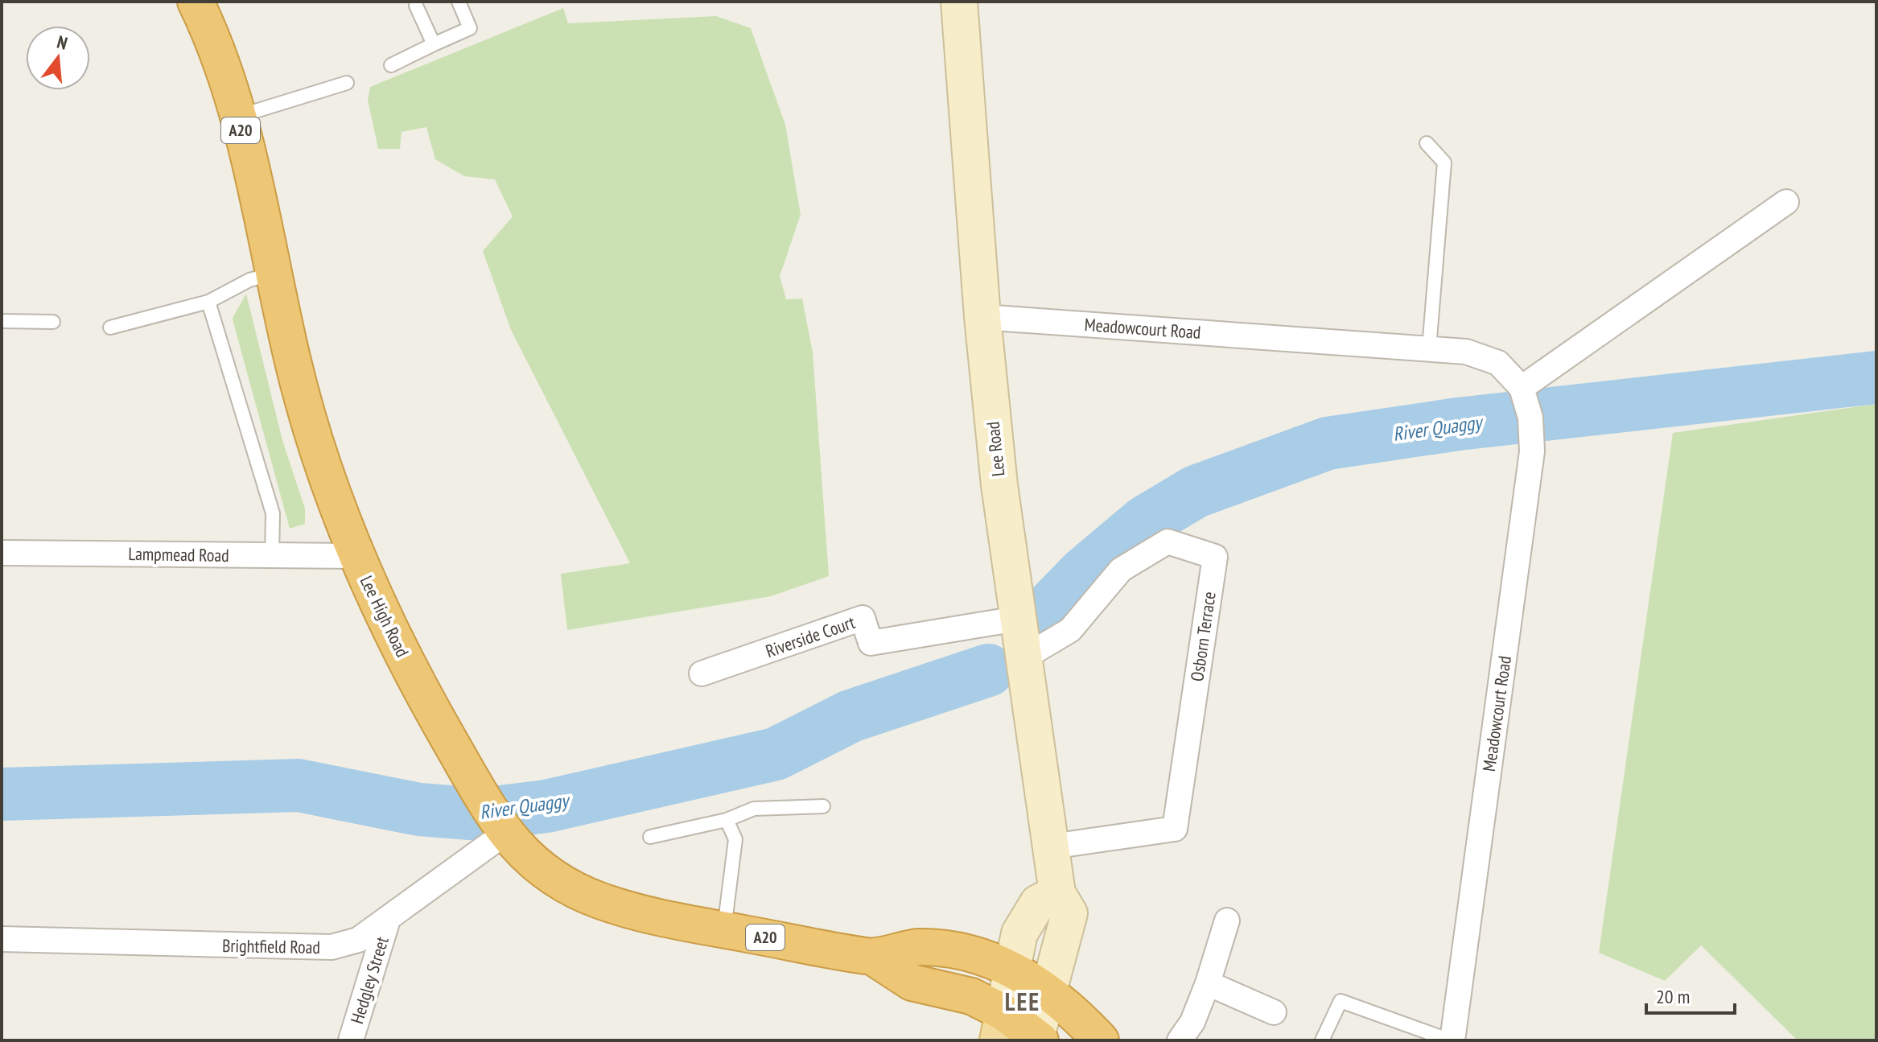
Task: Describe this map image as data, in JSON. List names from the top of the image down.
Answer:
{
  "streets": {
    "highway": ["A20", "Lee High Road"],
    "main road": ["Lee Road"],
    "street": [
      "Meadowcourt Road",
      "Lampmead Road",
      "Riverside Court",
      "Osborn Terrace",
      "Brightfield Road",
      "Hedgley Street"
    ]
  },
  "crossings": [
    ["A20", "Lee Road"],
    ["A20", "Lee High Road"],
    ["Meadowcourt Road", "Lee Road"],
    ["Lee Road", "Lee High Road"],
    ["Lee Road", "Riverside Court"],
    ["Lee Road", "Osborn Terrace"],
    ["Lampmead Road", "Lee High Road"],
    ["Lee High Road", "Brightfield Road"],
    ["Brightfield Road", "Hedgley Street"]
  ],
  "districts": ["LEE"],
  "water": ["River Quaggy"],
  "scale_bar": "20 m",
  "north": "top"
}
